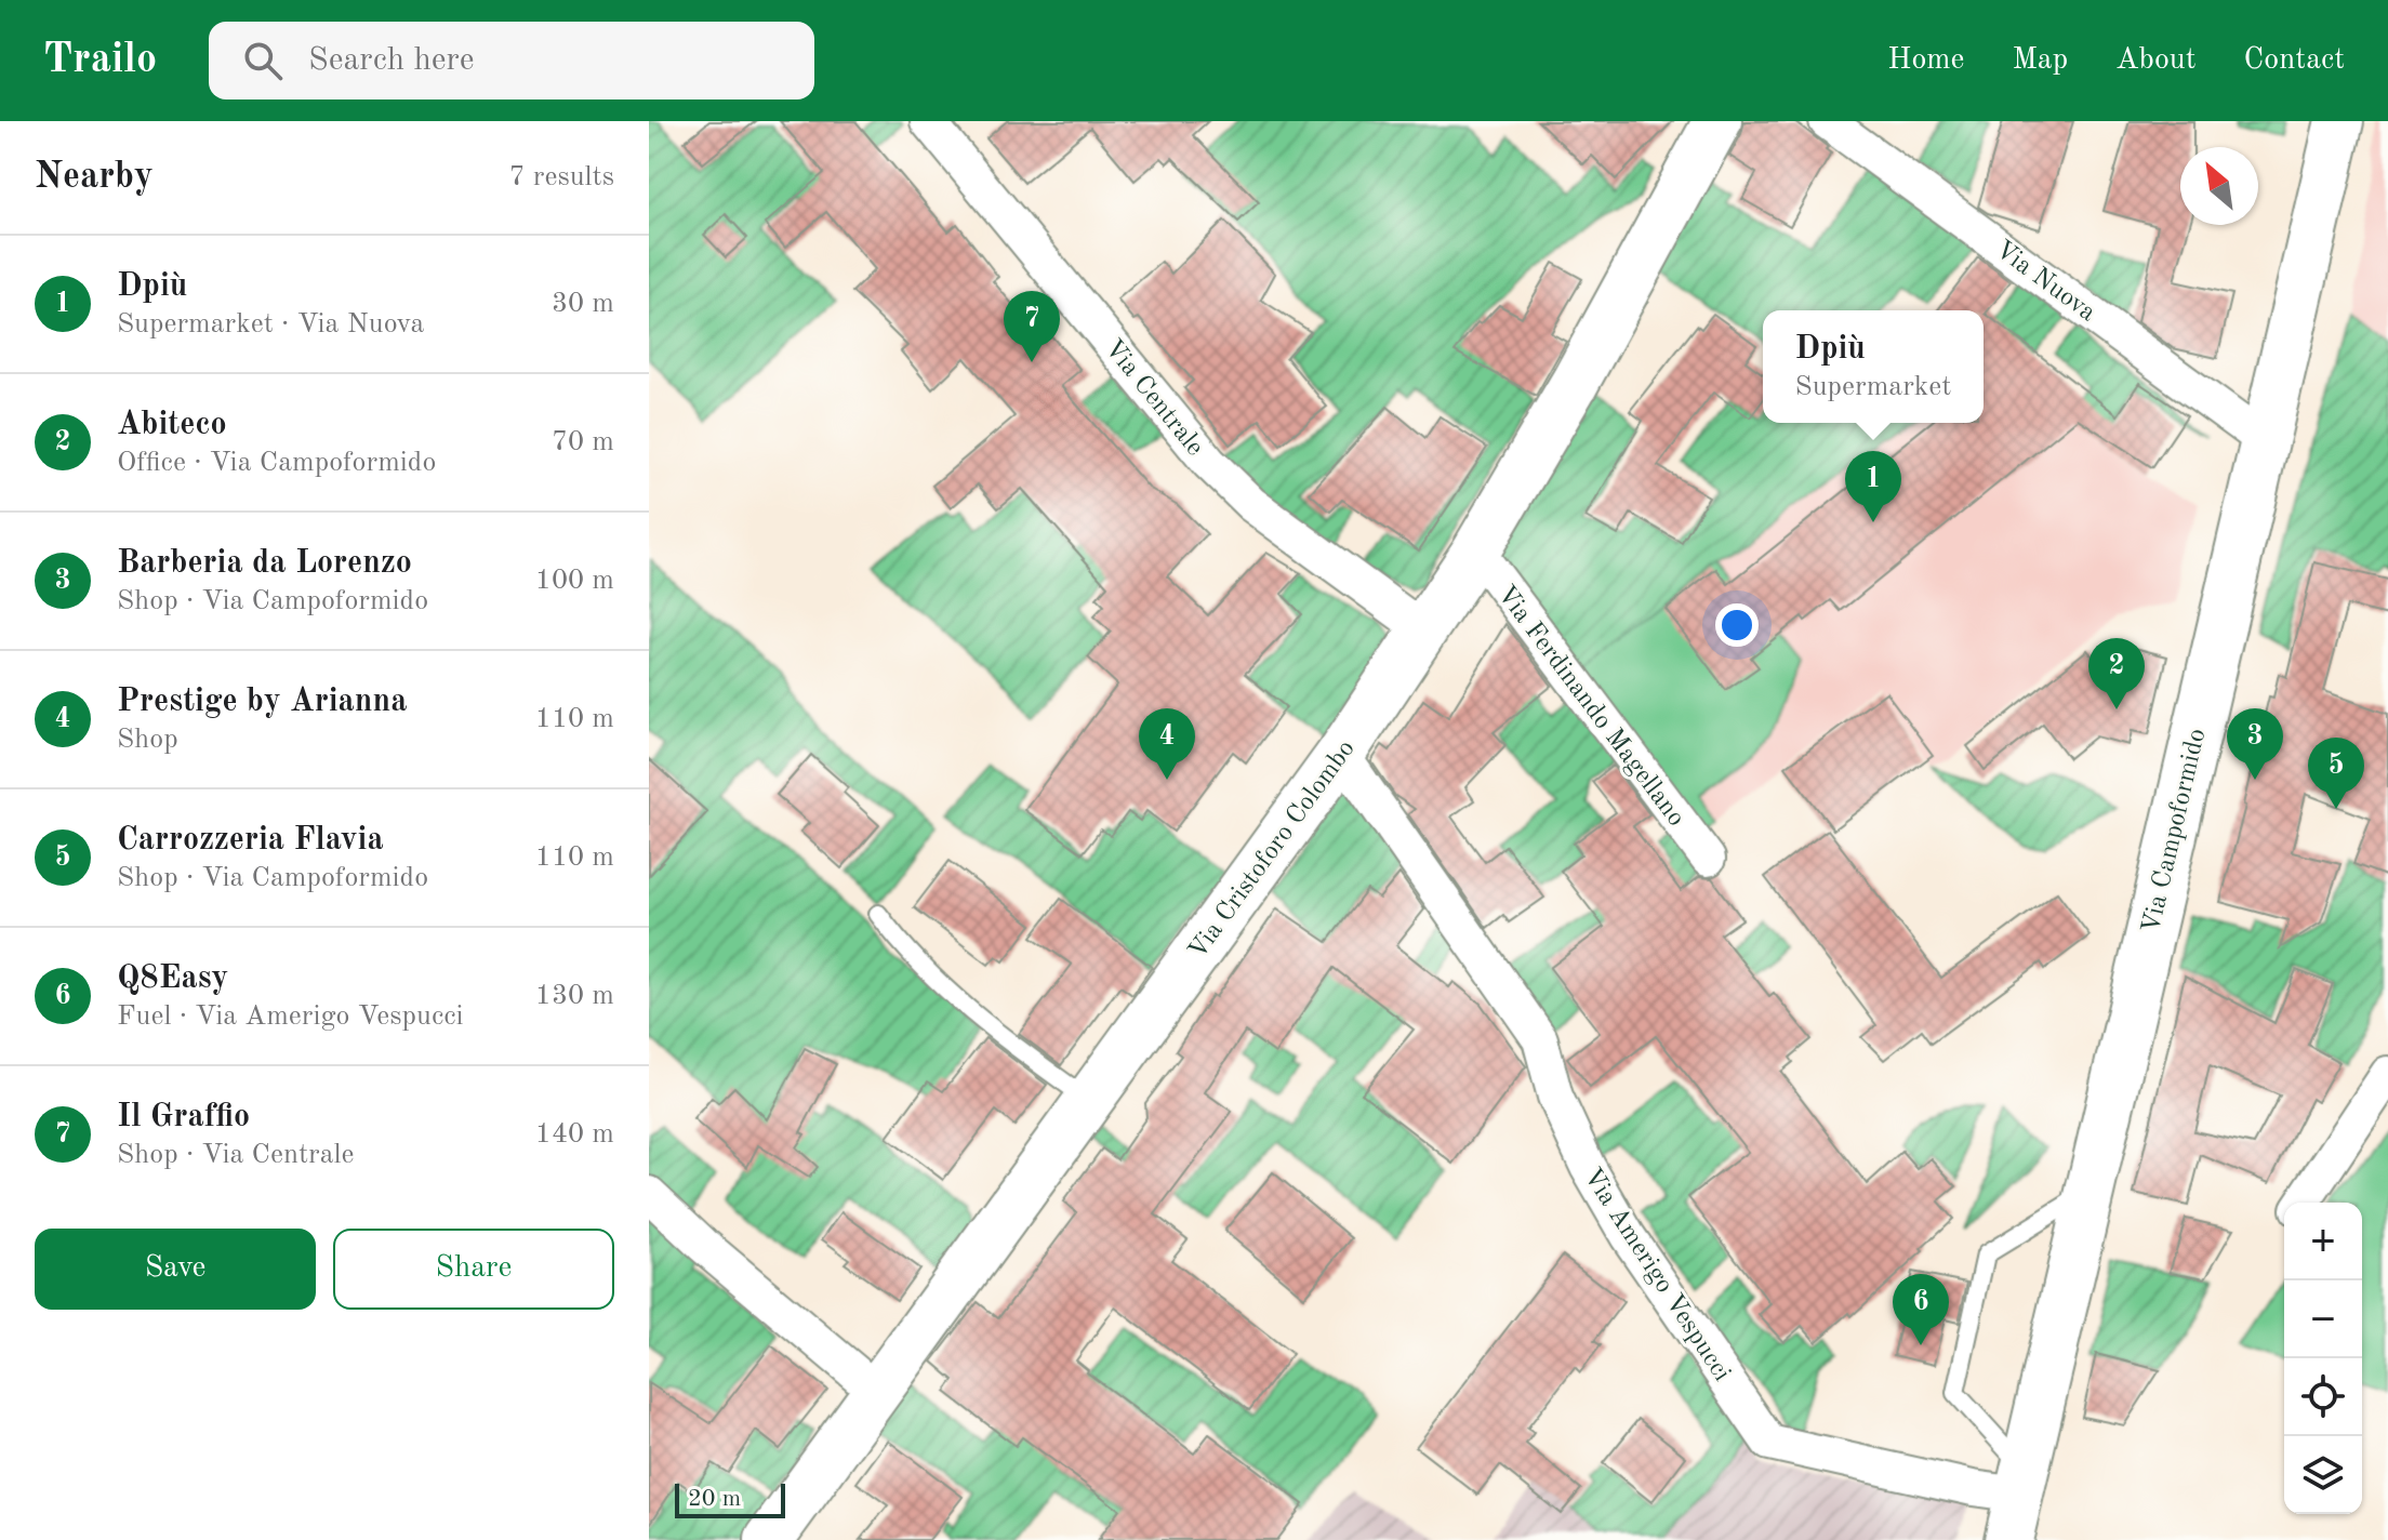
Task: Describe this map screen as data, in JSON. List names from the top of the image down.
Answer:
{
  "streets": {
    "main road": ["Via Campoformido", "Via Cristoforo Colombo"],
    "street": [
      "Via Nuova",
      "Via Centrale",
      "Via Ferdinando Magellano",
      "Via Amerigo Vespucci"
    ]
  },
  "crossings": [
    ["Via Nuova", "Via Campoformido"],
    ["Via Centrale", "Via Cristoforo Colombo"],
    ["Via Ferdinando Magellano", "Via Cristoforo Colombo"],
    ["Via Campoformido", "Via Amerigo Vespucci"],
    ["Via Cristoforo Colombo", "Via Amerigo Vespucci"]
  ],
  "scale_bar": "20 m",
  "north": "top left",
  "page": {
    "header": "Trailo",
    "search": "Search here",
    "nav": [
      "Home",
      "Map",
      "About",
      "Contact"
    ],
    "heading": ["Nearby", "7 results"],
    "list": [
      {
        "mark": "1",
        "name": "Dpiù",
        "note": "Supermarket · Via Nuova",
        "value": "30 m"
      },
      {
        "mark": "2",
        "name": "Abiteco",
        "note": "Office · Via Campoformido",
        "value": "70 m"
      },
      {
        "mark": "3",
        "name": "Barberia da Lorenzo",
        "note": "Shop · Via Campoformido",
        "value": "100 m"
      },
      {
        "mark": "4",
        "name": "Prestige by Arianna",
        "note": "Shop",
        "value": "110 m"
      },
      {
        "mark": "5",
        "name": "Carrozzeria Flavia",
        "note": "Shop · Via Campoformido",
        "value": "110 m"
      },
      {
        "mark": "6",
        "name": "Q8Easy",
        "note": "Fuel · Via Amerigo Vespucci",
        "value": "130 m"
      },
      {
        "mark": "7",
        "name": "Il Graffio",
        "note": "Shop · Via Centrale",
        "value": "140 m"
      }
    ],
    "pins": [
      "7",
      "1",
      "2",
      "3",
      "4",
      "5",
      "6"
    ],
    "popup": ["Dpiù", "Supermarket"],
    "buttons": ["Save", "Share"],
    "map_buttons": ["+", "−"],
    "scale": "20 m"
  }
}
